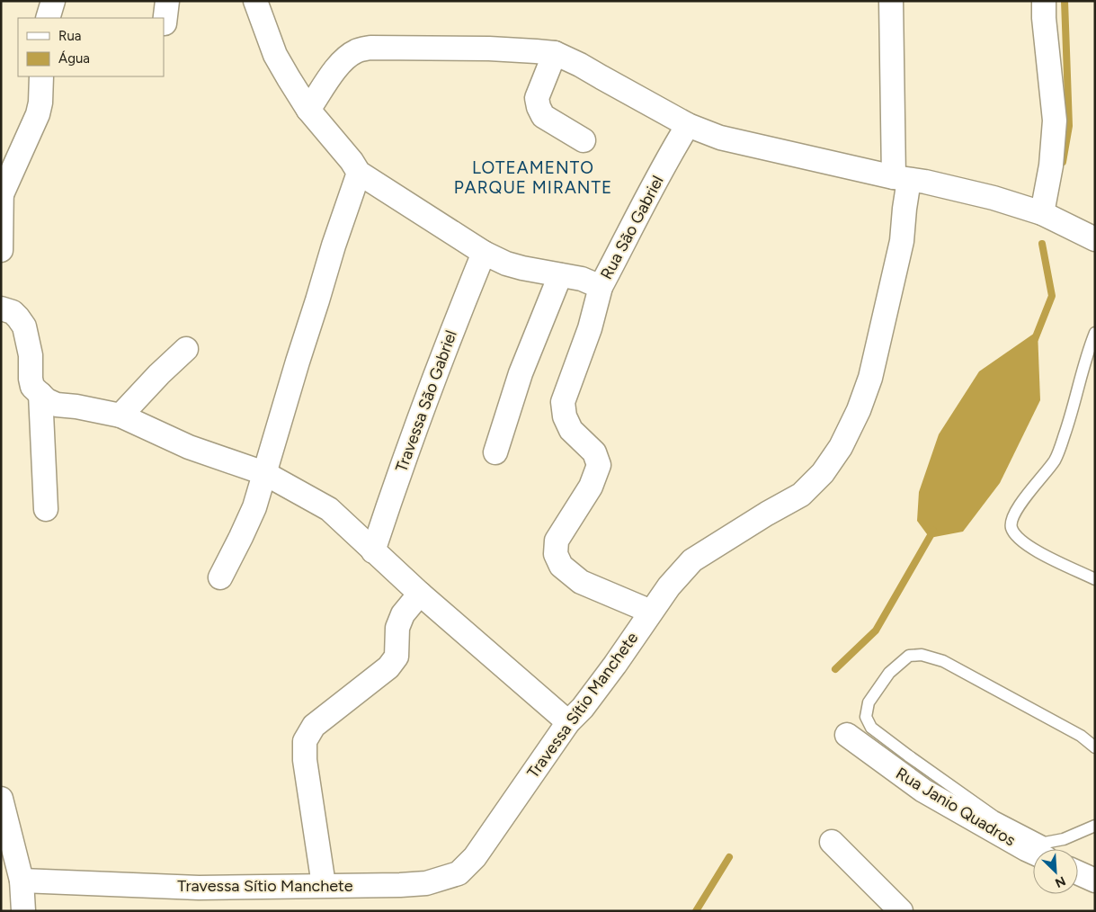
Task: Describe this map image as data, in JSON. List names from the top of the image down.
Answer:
{
  "streets": {
    "street": [
      "Rua São Gabriel",
      "Travessa São Gabriel",
      "Travessa Sítio Manchete",
      "Rua Janio Quadros"
    ]
  },
  "crossings": [
    ["Rua São Gabriel", "Travessa São Gabriel"]
  ],
  "districts": ["LOTEAMENTO PARQUE MIRANTE"],
  "legend": ["Rua", "Água"],
  "north": "bottom right"
}
